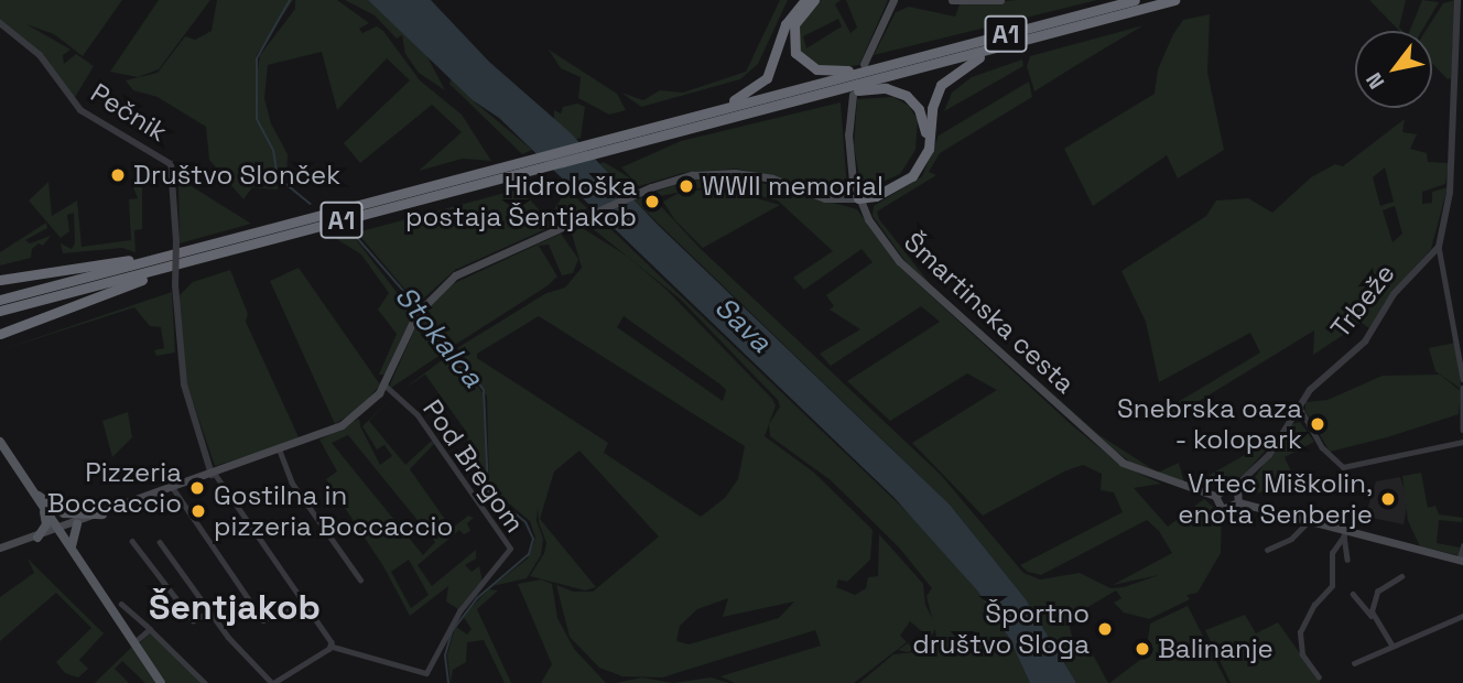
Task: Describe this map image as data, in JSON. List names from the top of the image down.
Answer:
{
  "streets": {
    "highway": ["A1"],
    "main road": ["Šmartinska cesta"],
    "street": ["Pečnik", "Trbeže", "Pod Bregom"]
  },
  "districts": ["Šentjakob"],
  "water": ["Sava", "Stokalca"],
  "places": [
    "Društvo Slonček",
    "WWII memorial",
    "Hidrološka postaja Šentjakob",
    "Snebrska oaza - kolopark",
    "Pizzeria Boccaccio",
    "Vrtec Miškolin, enota Senberje",
    "Gostilna in pizzeria Boccaccio",
    "Športno društvo Sloga",
    "Balinanje"
  ],
  "north": "bottom left"
}
